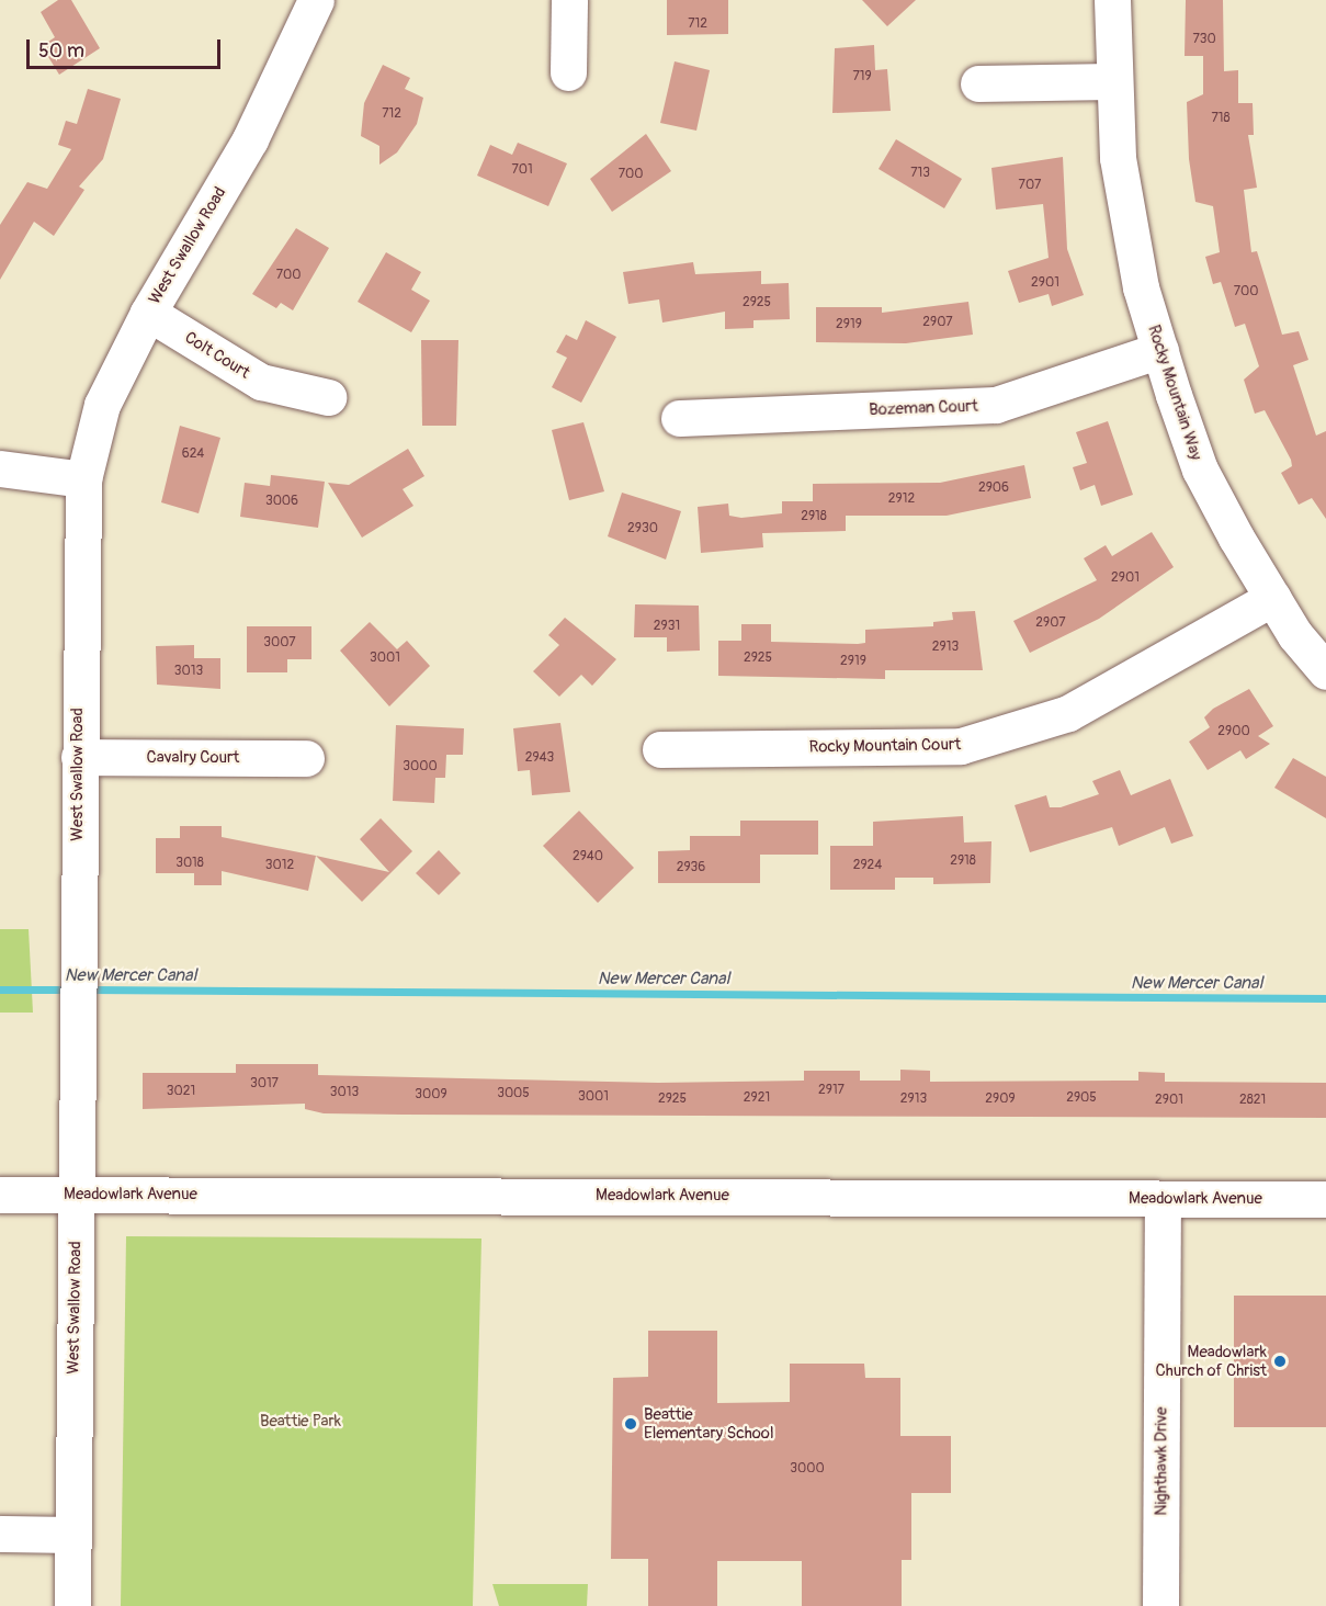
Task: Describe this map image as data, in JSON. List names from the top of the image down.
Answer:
{
  "streets": {
    "street": [
      "West Swallow Road",
      "Colt Court",
      "Rocky Mountain Way",
      "Bozeman Court",
      "Rocky Mountain Court",
      "Cavalry Court",
      "Meadowlark Avenue",
      "Nighthawk Drive"
    ]
  },
  "crossings": [
    ["West Swallow Road", "Colt Court"],
    ["West Swallow Road", "Cavalry Court"],
    ["West Swallow Road", "Meadowlark Avenue"],
    ["Rocky Mountain Way", "Bozeman Court"],
    ["Rocky Mountain Way", "Rocky Mountain Court"],
    ["Meadowlark Avenue", "Nighthawk Drive"]
  ],
  "water": ["New Mercer Canal"],
  "parks": ["Beattie Park"],
  "places": ["Meadowlark Church of Christ", "Beattie Elementary School"],
  "house_numbers": [
    "712",
    "730",
    "719",
    "712",
    "718",
    "701",
    "713",
    "700",
    "707",
    "700",
    "2901",
    "700",
    "2925",
    "2907",
    "2919",
    "624",
    "2906",
    "2912",
    "3006",
    "2918",
    "2930",
    "2901",
    "2907",
    "2931",
    "3007",
    "2913",
    "3001",
    "2925",
    "2919",
    "3013",
    "2900",
    "2943",
    "3000",
    "2940",
    "2918",
    "3018",
    "3012",
    "2924",
    "2936",
    "3017",
    "2917",
    "3021",
    "3013",
    "3005",
    "3009",
    "3001",
    "2921",
    "2905",
    "2925",
    "2913",
    "2909",
    "2901",
    "2821",
    "3000"
  ],
  "scale_bar": "50 m"
}
